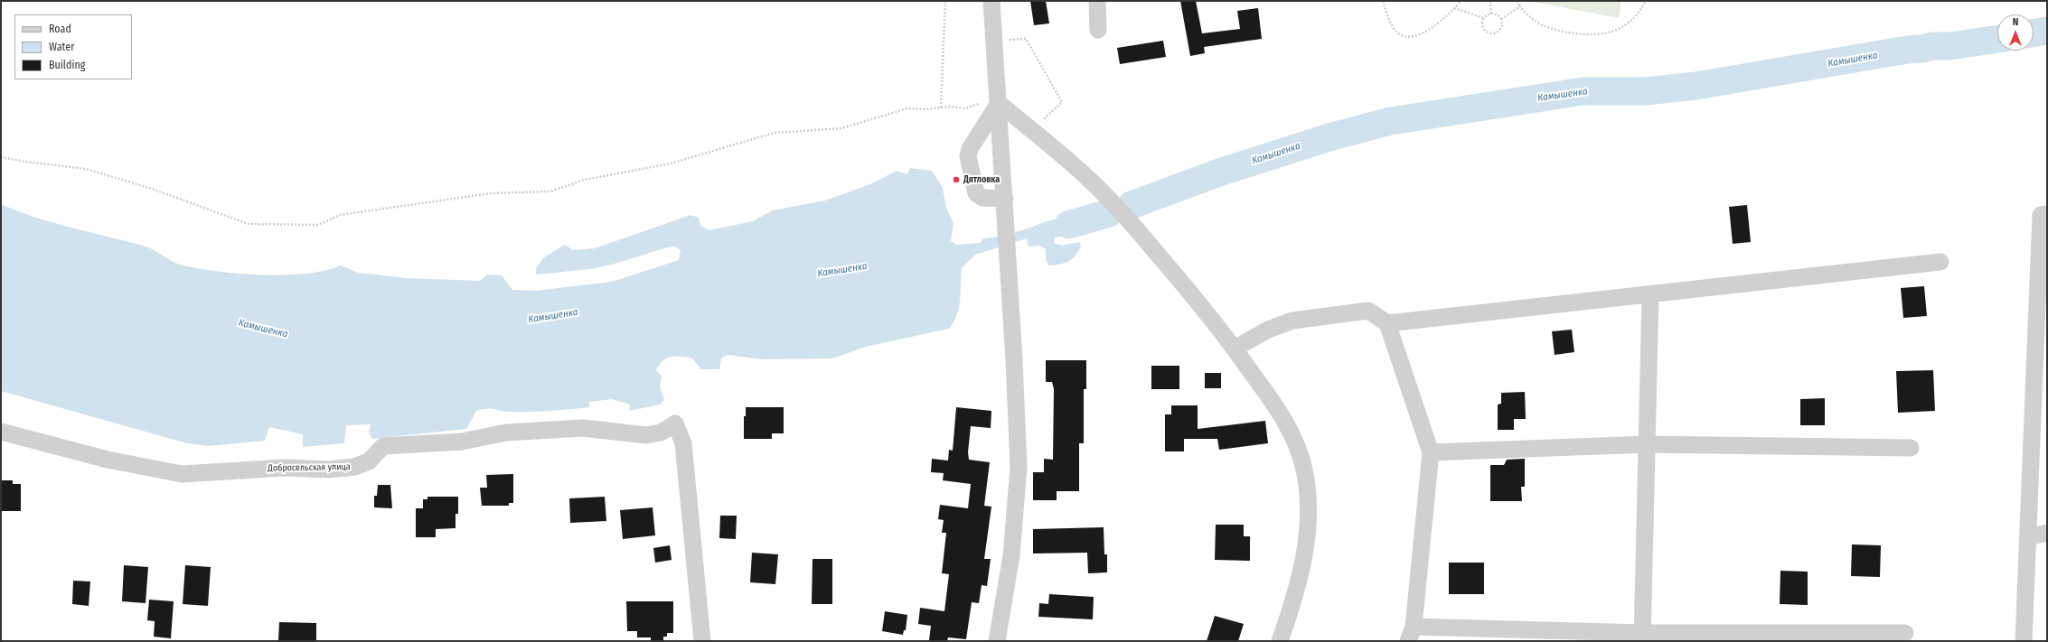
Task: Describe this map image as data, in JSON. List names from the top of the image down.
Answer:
{
  "streets": {
    "street": ["Добросельская улица"]
  },
  "water": ["Камышенка"],
  "places": ["Дятловка"],
  "legend": ["Road", "Water", "Building"],
  "north": "top"
}
